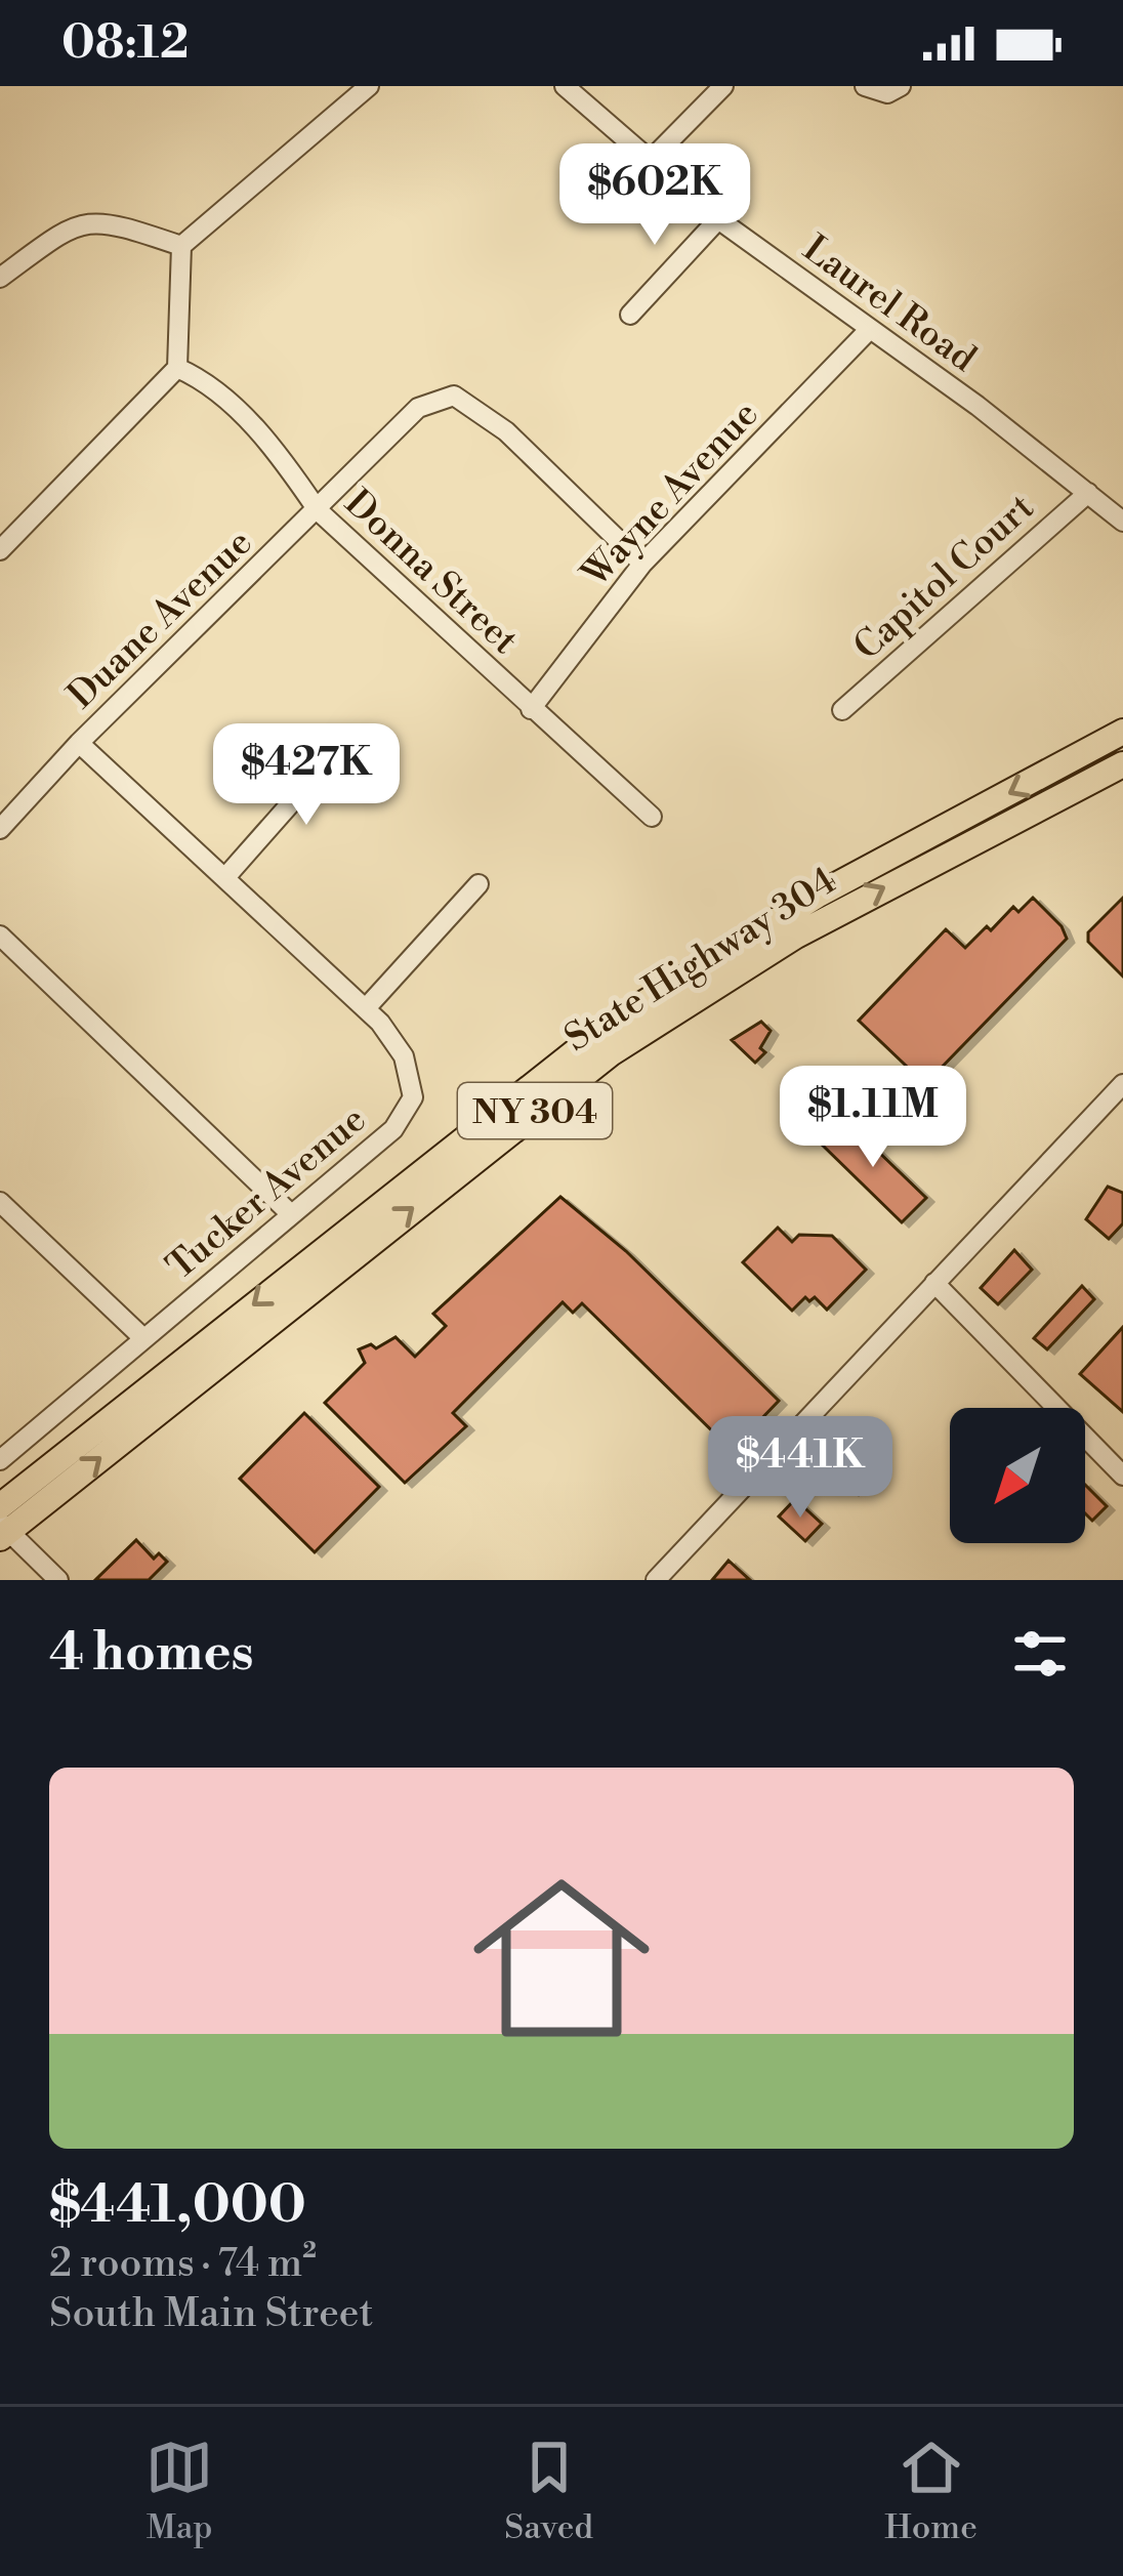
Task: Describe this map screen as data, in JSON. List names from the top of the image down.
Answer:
{
  "streets": {
    "main road": ["State Highway 304", "NY 304"],
    "street": [
      "Laurel Road",
      "Wayne Avenue",
      "Donna Street",
      "Capitol Court",
      "Duane Avenue",
      "Tucker Avenue"
    ]
  },
  "crossings": [
    ["Laurel Road", "Wayne Avenue"],
    ["Laurel Road", "Capitol Court"],
    ["Wayne Avenue", "Donna Street"],
    ["Wayne Avenue", "Duane Avenue"],
    ["Donna Street", "Duane Avenue"],
    ["Duane Avenue", "Tucker Avenue"]
  ],
  "north": "bottom left",
  "page": {
    "status": "08:12",
    "price": [
      "$602K",
      "$427K",
      "$1.11M",
      "$441K"
    ],
    "heading": "4 homes",
    "list": [
      {
        "name": "$441,000",
        "note": "2 rooms · 74 m² · South Main Street"
      }
    ],
    "tabs": ["Map", "Saved", "Home"]
  }
}
